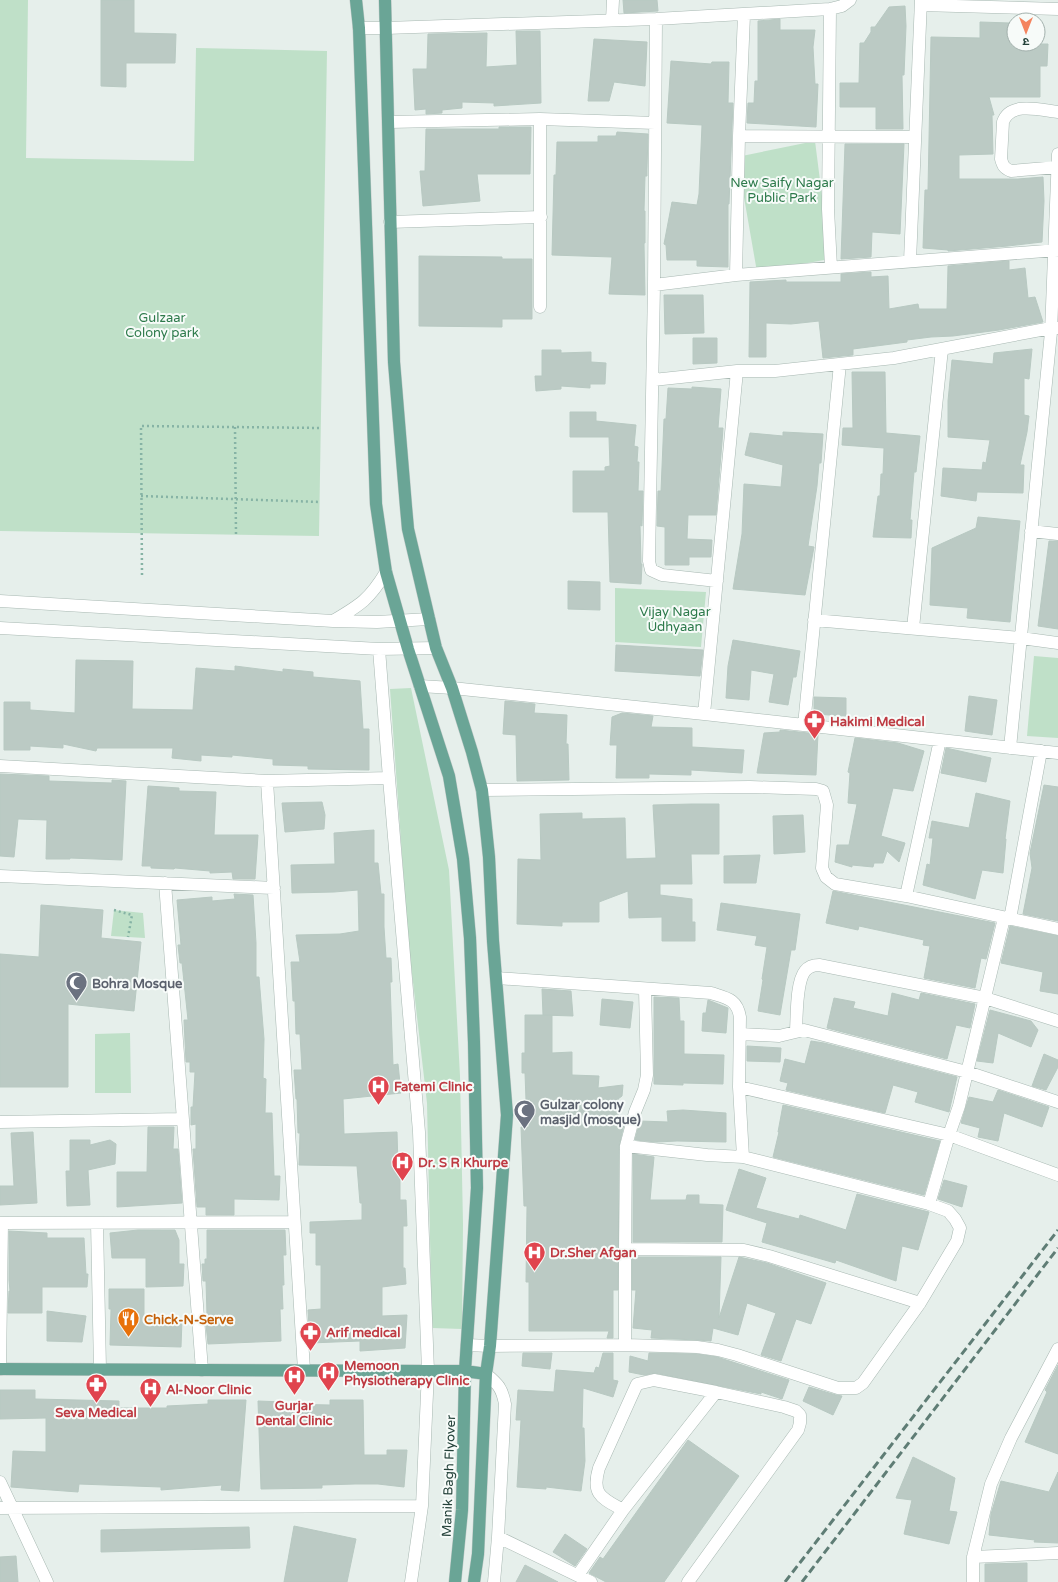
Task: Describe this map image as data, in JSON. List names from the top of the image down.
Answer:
{
  "streets": {
    "main road": ["Manik Bagh Flyover"]
  },
  "parks": ["New Saify Nagar Public Park", "Gulzaar Colony park", "Vijay Nagar Udhyaan"],
  "places": {
    "pharmacy": ["Hakimi Medical", "Arif medical", "Seva Medical"],
    "mosque": ["Bohra Mosque", "Gulzar colony masjid (mosque)"],
    "hospital": [
      "Fatemi Clinic",
      "Dr. S R Khurpe",
      "Dr.Sher Afgan",
      "Memoon Physiotherapy Clinic",
      "Gurjar Dental Clinic",
      "Al-Noor Clinic"
    ],
    "restaurant": ["Chick-N-Serve"]
  },
  "north": "bottom"
}
